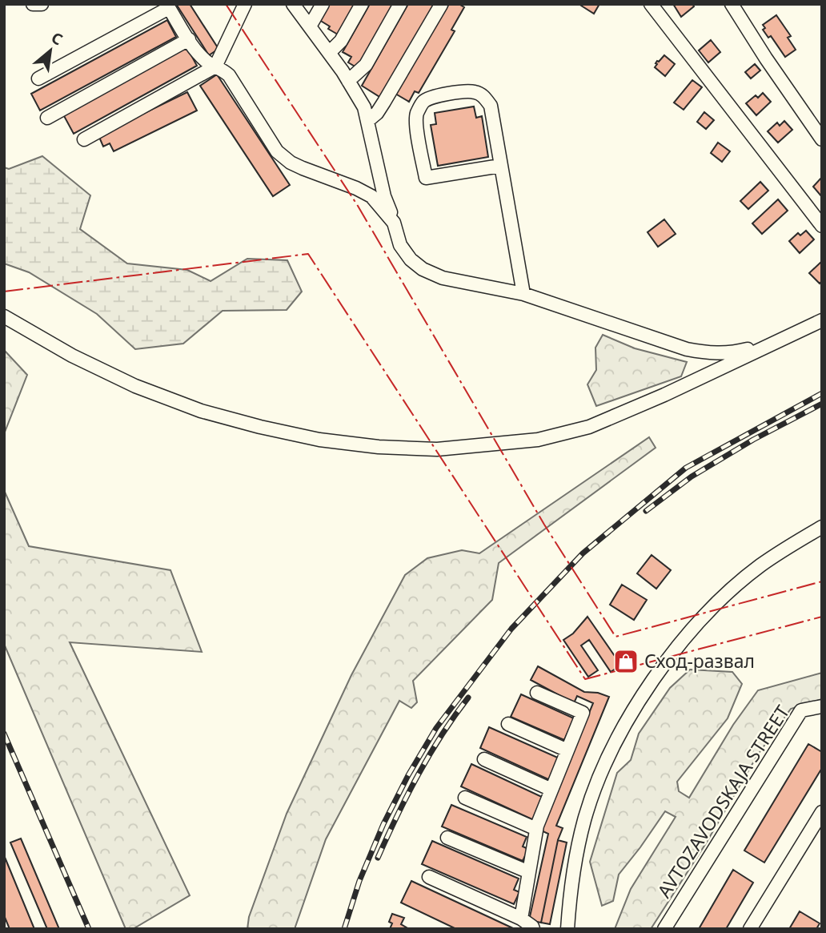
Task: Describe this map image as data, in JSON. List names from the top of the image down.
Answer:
{
  "streets": {
    "street": ["AVTOZAVODSKAJA STREET"]
  },
  "places": {
    "shop": ["Сход-развал"]
  },
  "north": "top right"
}
